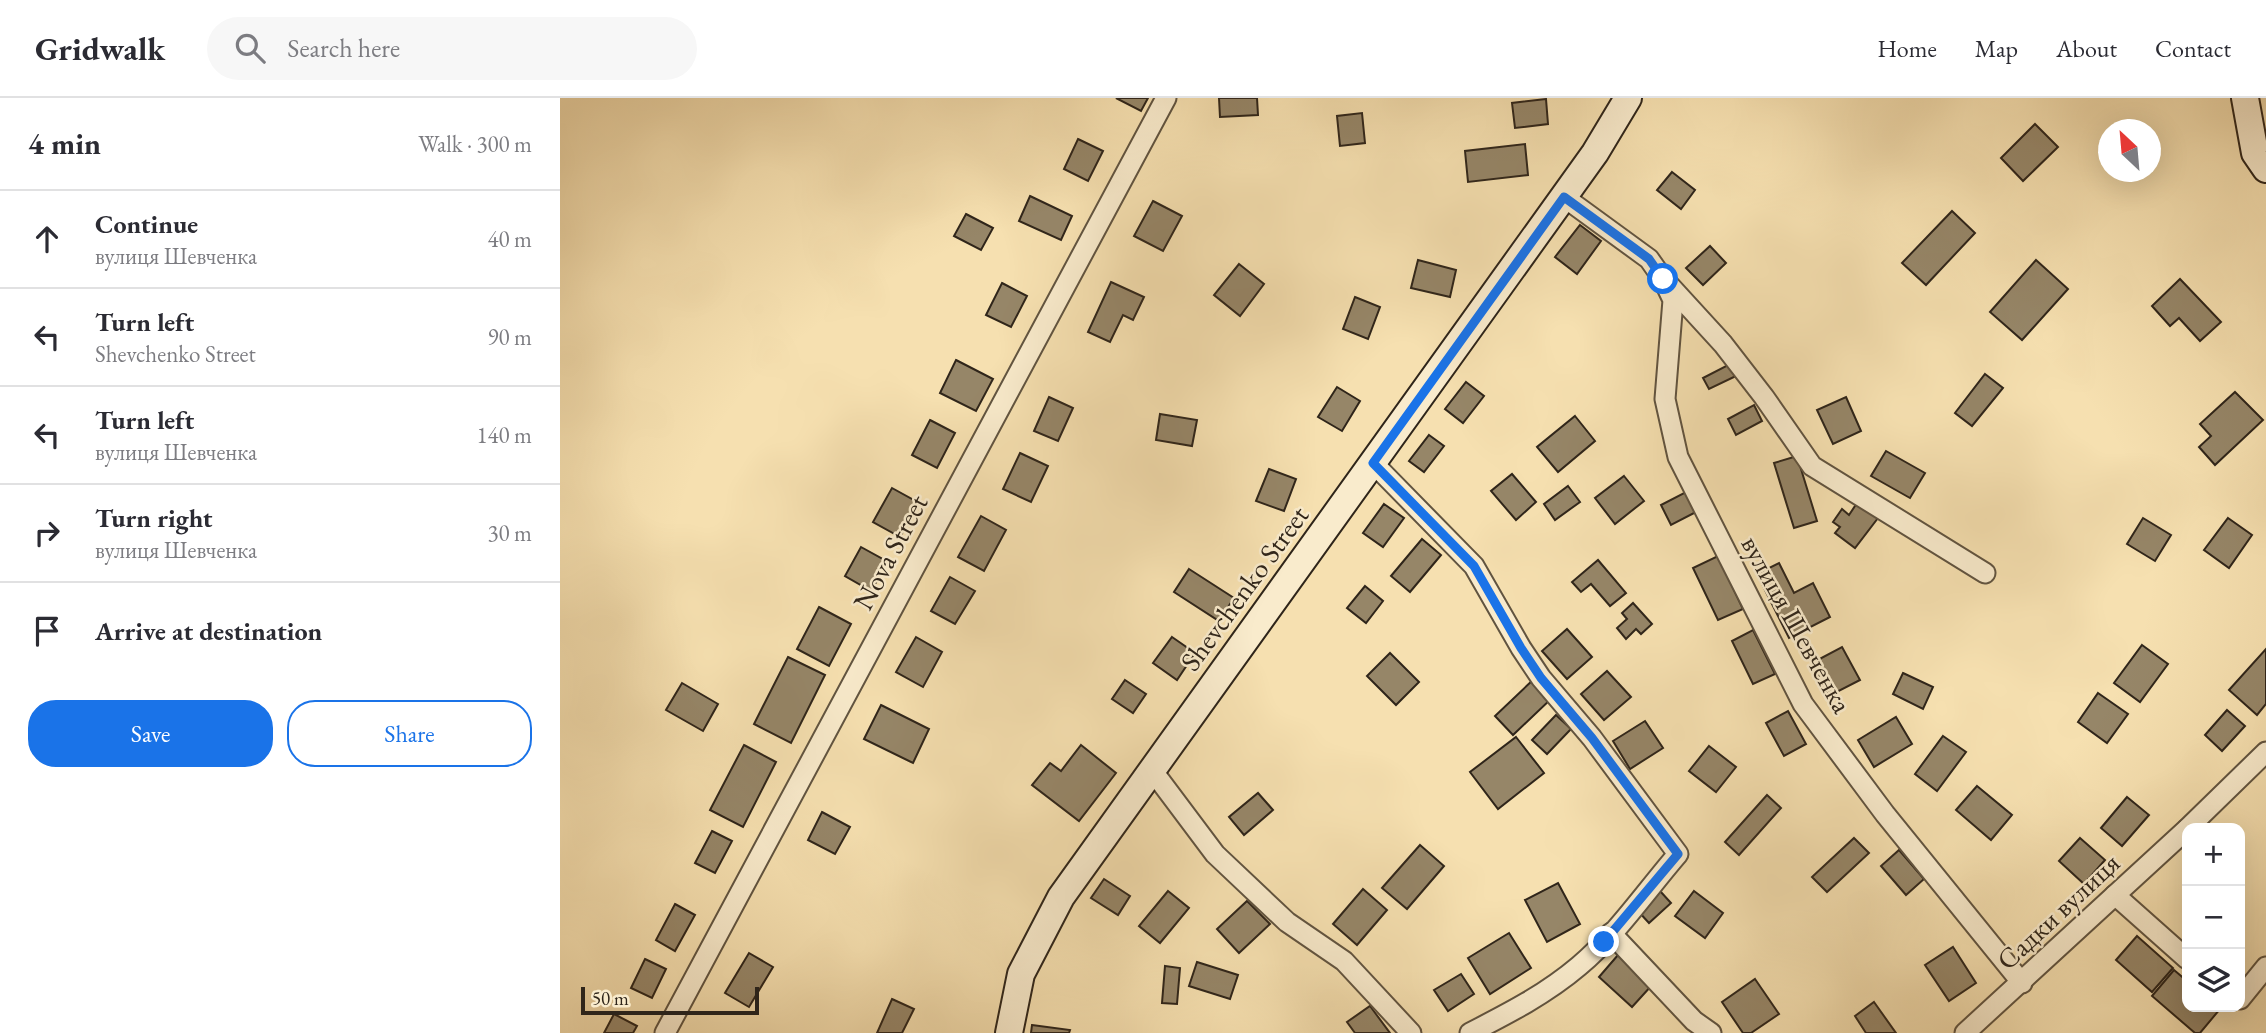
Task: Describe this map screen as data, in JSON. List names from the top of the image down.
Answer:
{
  "streets": {
    "main road": ["Shevchenko Street"],
    "street": ["Nova Street", "вулиця Шевченка", "Садки вулиця"]
  },
  "crossings": [
    ["Shevchenko Street", "вулиця Шевченка"],
    ["вулиця Шевченка", "Садки вулиця"]
  ],
  "scale_bar": "50 m",
  "north": "top left",
  "page": {
    "header": "Gridwalk",
    "search": "Search here",
    "nav": [
      "Home",
      "Map",
      "About",
      "Contact"
    ],
    "heading": ["4 min", "Walk · 300 m"],
    "list": [
      ["Continue", "вулиця Шевченка", "40 m"],
      ["Turn left", "Shevchenko Street", "90 m"],
      ["Turn left", "вулиця Шевченка", "140 m"],
      ["Turn right", "вулиця Шевченка", "30 m"],
      "Arrive at destination"
    ],
    "buttons": ["Save", "Share"],
    "map_buttons": ["+", "−"],
    "scale": "50 m"
  }
}
